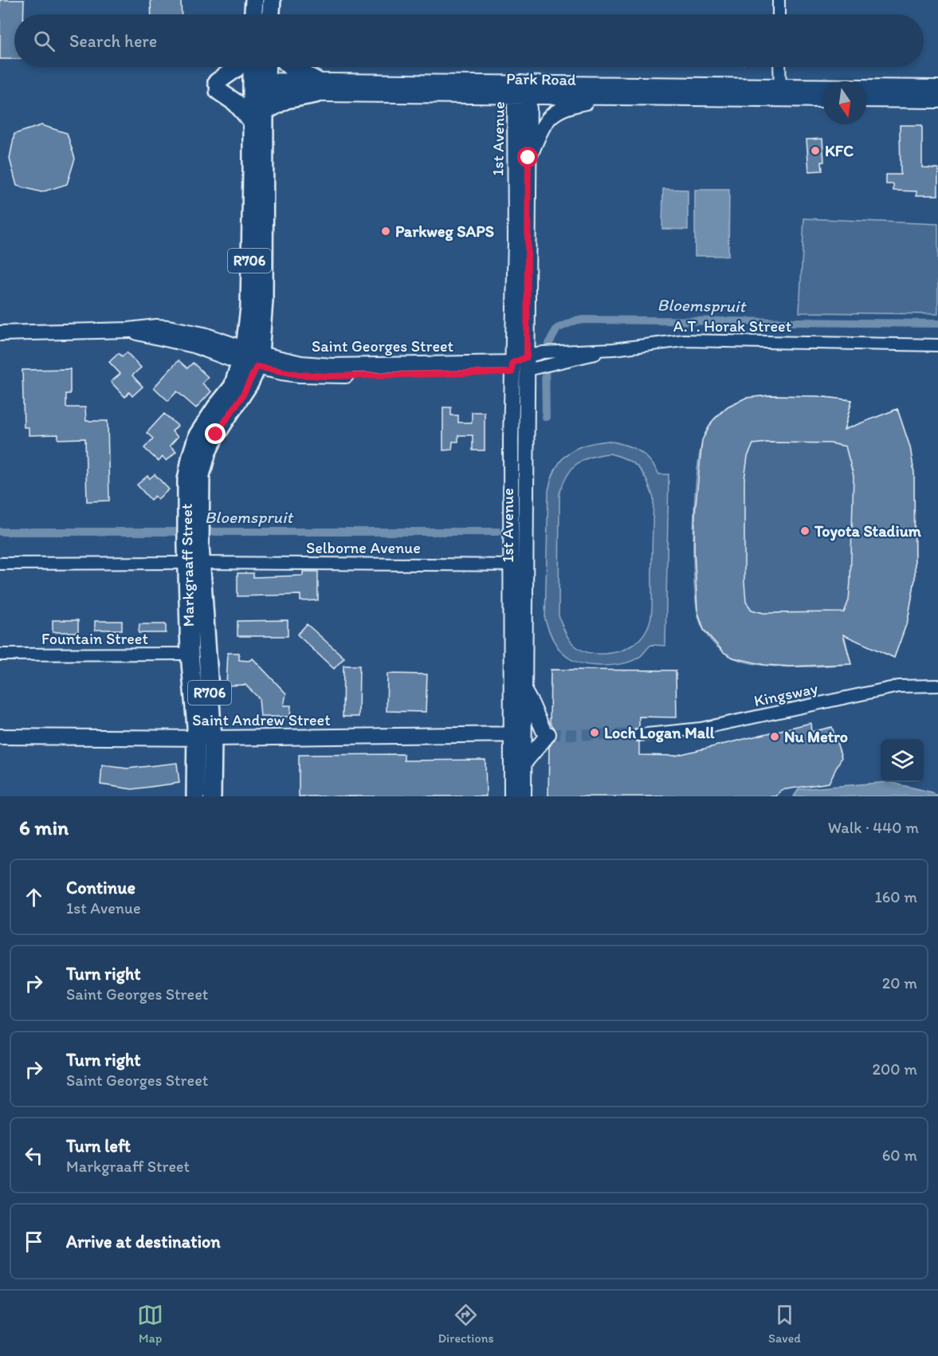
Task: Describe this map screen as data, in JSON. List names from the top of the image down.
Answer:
{
  "streets": {
    "main road": ["R706", "Markgraaff Street"],
    "street": [
      "Park Road",
      "1st Avenue",
      "A.T. Horak Street",
      "Saint Georges Street",
      "Selborne Avenue",
      "Fountain Street",
      "Kingsway",
      "Saint Andrew Street"
    ]
  },
  "crossings": [
    ["Park Road", "1st Avenue"],
    ["Park Road", "R706"],
    ["1st Avenue", "A.T. Horak Street"],
    ["1st Avenue", "Saint Georges Street"],
    ["1st Avenue", "Selborne Avenue"],
    ["1st Avenue", "Saint Andrew Street"],
    ["R706", "Saint Georges Street"],
    ["R706", "Markgraaff Street"],
    ["A.T. Horak Street", "Saint Georges Street"],
    ["Saint Georges Street", "Markgraaff Street"],
    ["Selborne Avenue", "Markgraaff Street"],
    ["Markgraaff Street", "Fountain Street"],
    ["Markgraaff Street", "Saint Andrew Street"]
  ],
  "water": ["Bloemspruit"],
  "places": [
    "KFC",
    "Parkweg SAPS",
    "Toyota Stadium",
    "Loch Logan Mall",
    "Nu Metro"
  ],
  "north": "bottom",
  "page": {
    "search": "Search here",
    "heading": ["6 min", "Walk · 440 m"],
    "list": [
      ["Continue", "1st Avenue", "160 m"],
      ["Turn right", "Saint Georges Street", "20 m"],
      ["Turn right", "Saint Georges Street", "200 m"],
      ["Turn left", "Markgraaff Street", "60 m"],
      "Arrive at destination"
    ],
    "nav": ["Map", "Directions", "Saved"]
  }
}
